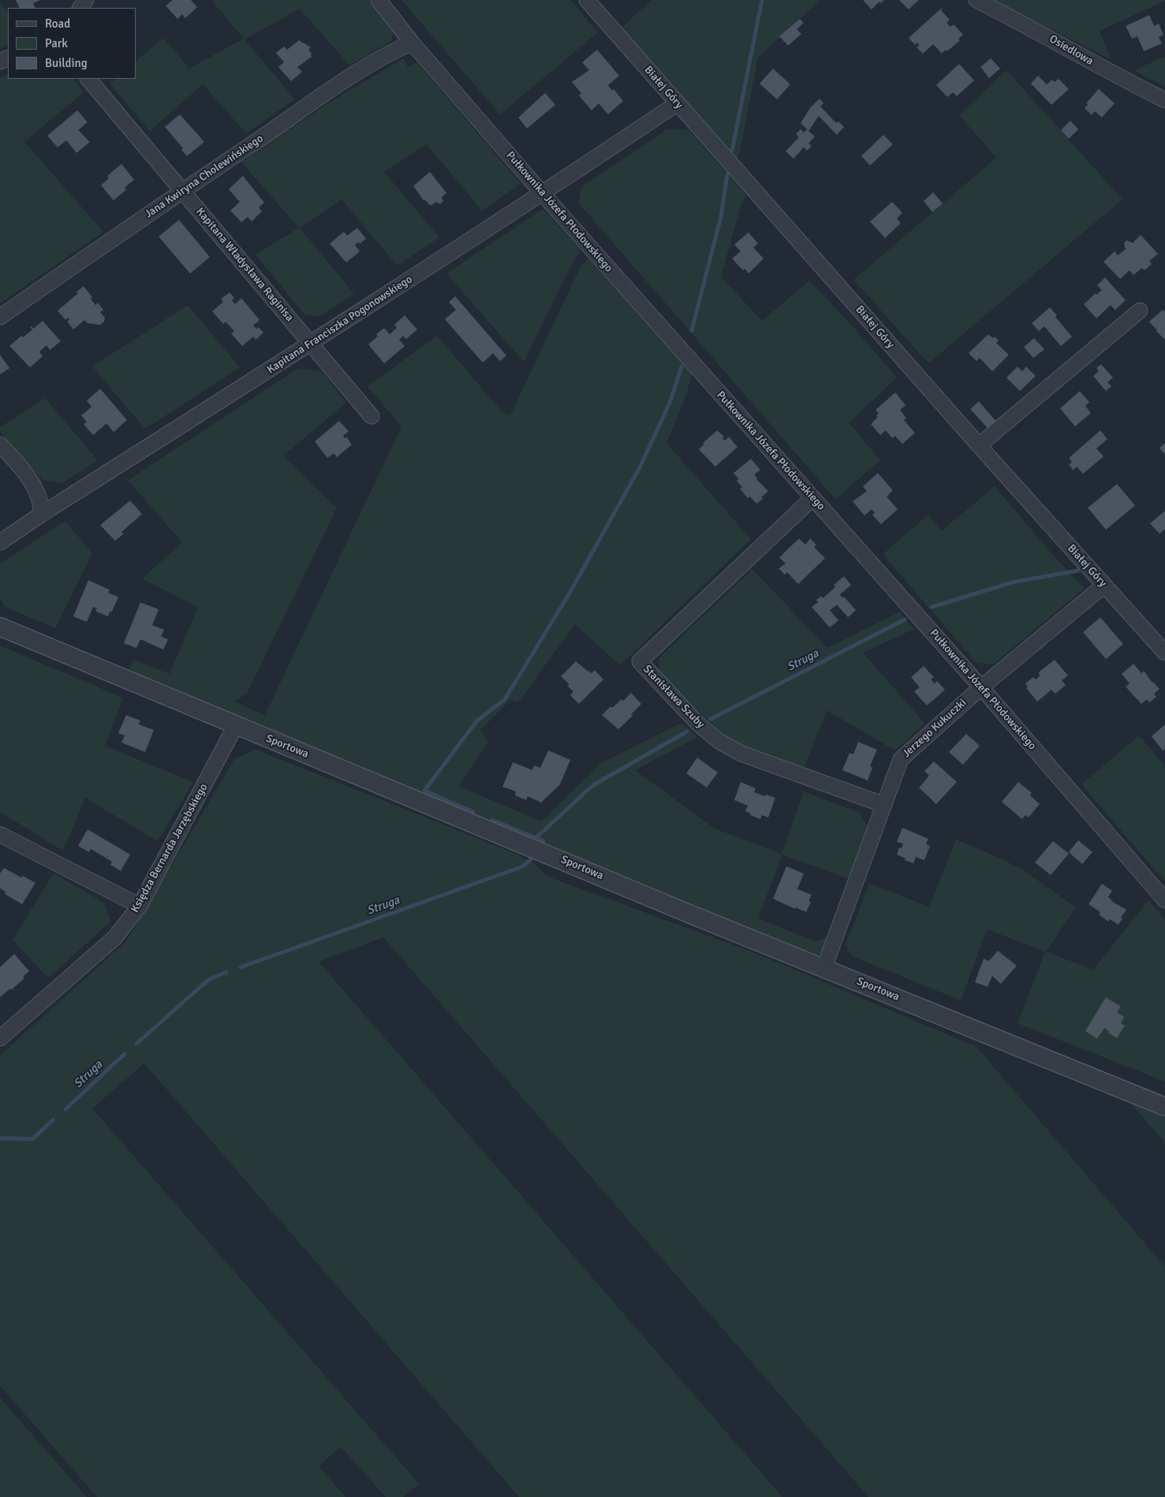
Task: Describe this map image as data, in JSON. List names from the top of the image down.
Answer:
{
  "streets": {
    "street": [
      "Osiedlowa",
      "Białej Góry",
      "Jana Kwiryna Cholewińskiego",
      "Pułkownika Józefa Płodowskiego",
      "Kapitana Władysława Raginisa",
      "Kapitana Franciszka Pogonowskiego",
      "Stanisława Szuby",
      "Jerzego Kukuczki",
      "Sportowa",
      "Księdza Bernarda Jarzębskiego"
    ]
  },
  "crossings": [
    ["Białej Góry", "Kapitana Franciszka Pogonowskiego"],
    ["Białej Góry", "Jerzego Kukuczki"],
    ["Jana Kwiryna Cholewińskiego", "Pułkownika Józefa Płodowskiego"],
    ["Jana Kwiryna Cholewińskiego", "Kapitana Władysława Raginisa"],
    ["Pułkownika Józefa Płodowskiego", "Kapitana Franciszka Pogonowskiego"],
    ["Pułkownika Józefa Płodowskiego", "Stanisława Szuby"],
    ["Pułkownika Józefa Płodowskiego", "Jerzego Kukuczki"],
    ["Kapitana Władysława Raginisa", "Kapitana Franciszka Pogonowskiego"],
    ["Stanisława Szuby", "Jerzego Kukuczki"],
    ["Jerzego Kukuczki", "Sportowa"],
    ["Sportowa", "Księdza Bernarda Jarzębskiego"]
  ],
  "water": ["Struga"],
  "legend": ["Road", "Park", "Building"]
}
